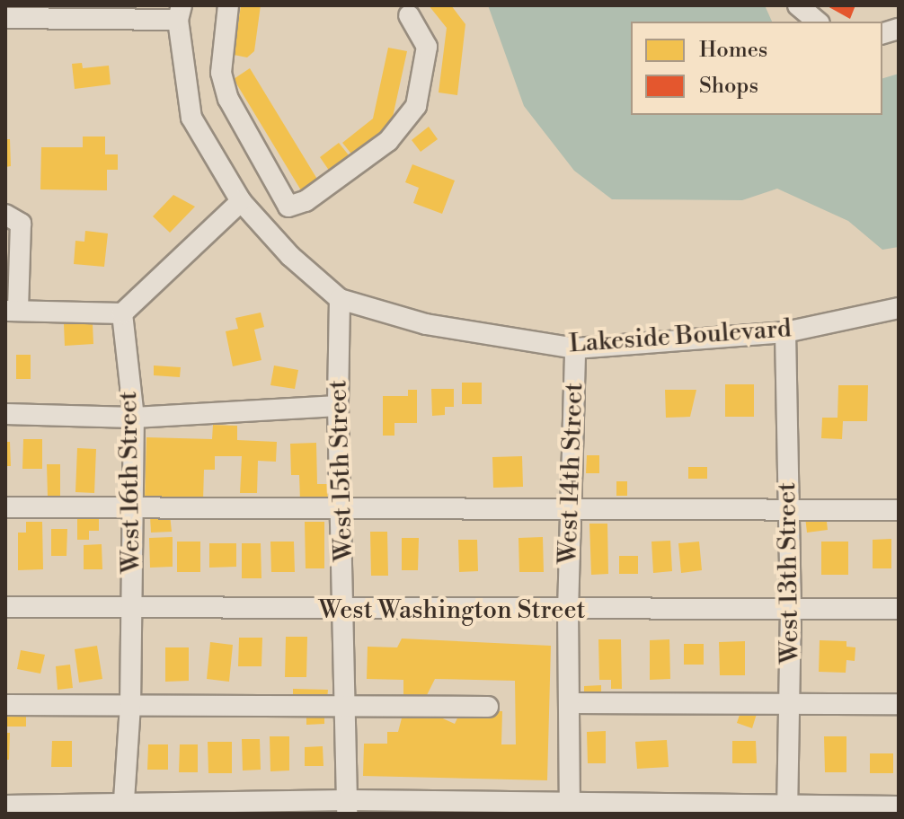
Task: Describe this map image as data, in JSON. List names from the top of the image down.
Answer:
{
  "streets": {
    "street": [
      "Lakeside Boulevard",
      "West 15th Street",
      "West 14th Street",
      "West 16th Street",
      "West 13th Street",
      "West Washington Street"
    ]
  },
  "crossings": [
    ["Lakeside Boulevard", "West 15th Street"],
    ["Lakeside Boulevard", "West 14th Street"],
    ["Lakeside Boulevard", "West 13th Street"],
    ["West 15th Street", "West Washington Street"],
    ["West 14th Street", "West Washington Street"],
    ["West 16th Street", "West Washington Street"],
    ["West 13th Street", "West Washington Street"]
  ],
  "legend": ["Homes", "Shops"]
}
